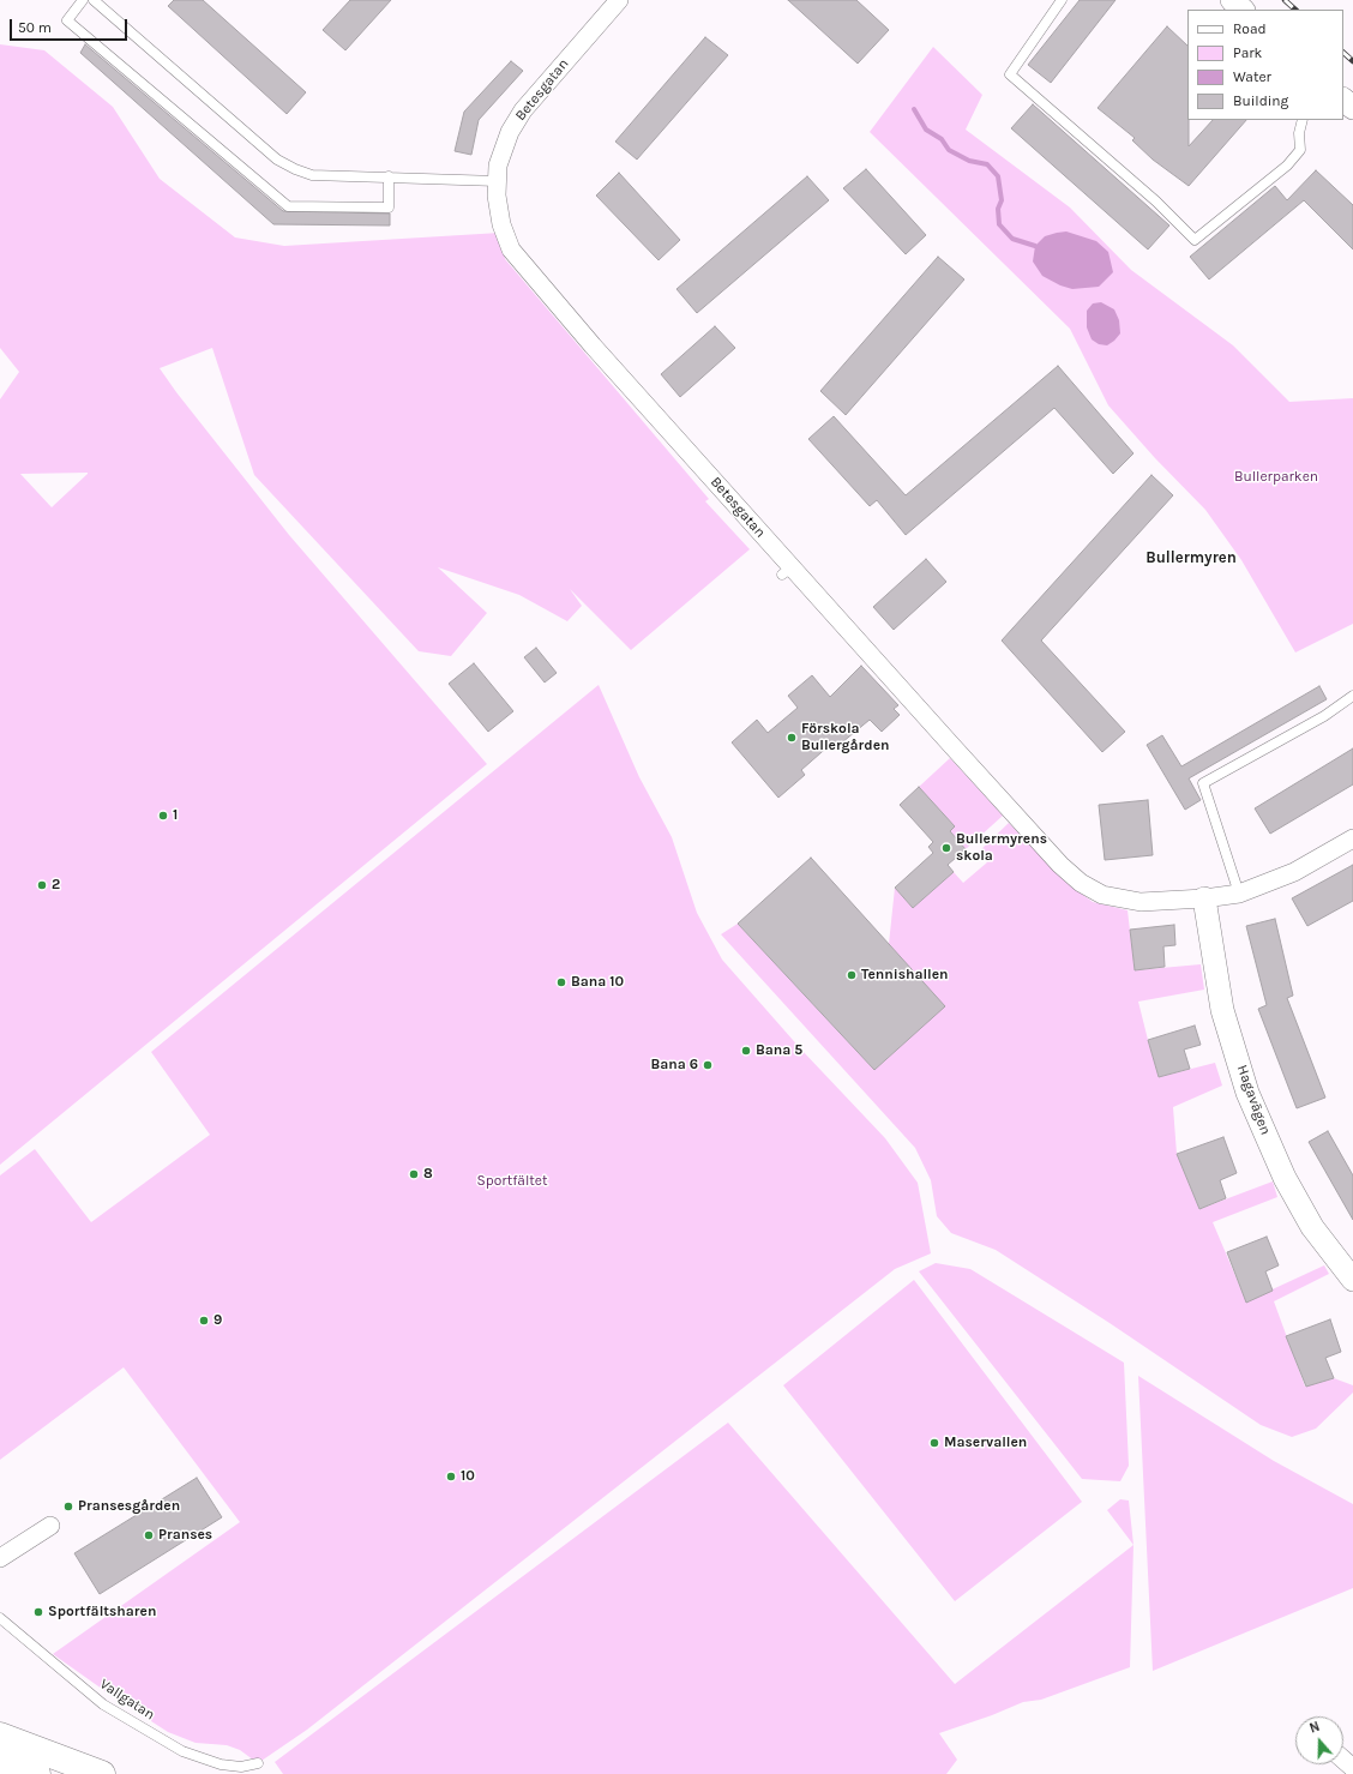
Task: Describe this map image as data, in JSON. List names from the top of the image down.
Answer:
{
  "streets": {
    "street": ["Betesgatan", "Hagavägen"],
    "lane": ["Vallgatan"]
  },
  "crossings": [
    ["Betesgatan", "Hagavägen"]
  ],
  "districts": ["Bullermyren"],
  "parks": ["Bullerparken", "Sportfältet"],
  "places": [
    "Förskola Bullergården",
    "1",
    "Bullermyrens skola",
    "2",
    "Tennishallen",
    "Bana 10",
    "Bana 5",
    "Bana 6",
    "8",
    "9",
    "Maservallen",
    "10",
    "Pransesgården",
    "Pranses",
    "Sportfältsharen"
  ],
  "legend": [
    "Road",
    "Park",
    "Water",
    "Building"
  ],
  "scale_bar": "50 m",
  "north": "top"
}
